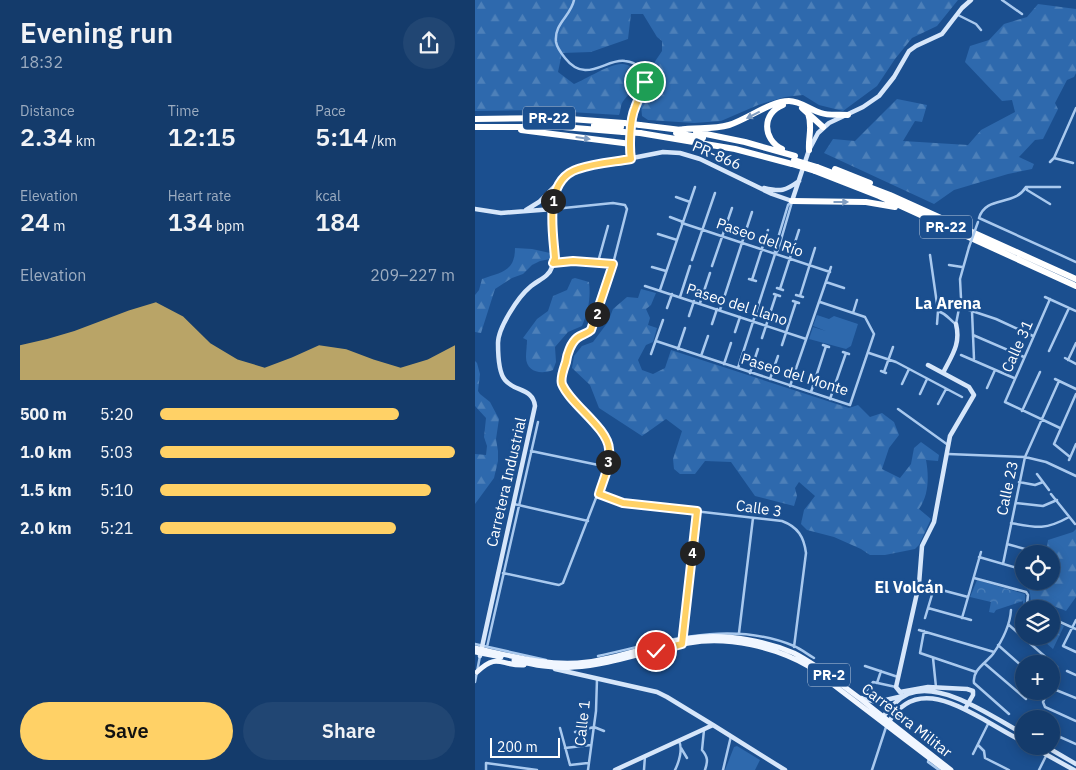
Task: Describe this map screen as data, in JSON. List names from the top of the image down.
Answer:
{
  "streets": {
    "highway": ["PR-22"],
    "main road": ["PR-2", "Carretera Militar"],
    "street": [
      "PR-866",
      "Paseo del Río",
      "Paseo del Llano",
      "Calle 31",
      "Paseo del Monte",
      "Carretera Industrial",
      "Calle 23",
      "Calle 3",
      "Calle 1"
    ]
  },
  "crossings": [
    ["Carretera Industrial", "Carretera Militar"]
  ],
  "districts": ["La Arena", "El Volcán"],
  "scale_bar": "200 m",
  "page": {
    "heading": ["Evening run", "18:32"],
    "stats": [
      ["Distance", "2.34 km"],
      ["Time", "12:15"],
      ["Pace", "5:14 /km"],
      ["Elevation", "24 m"],
      ["Heart rate", "134 bpm"],
      ["kcal", "184"]
    ],
    "pins": [
      "1",
      "2",
      "3",
      "4"
    ],
    "chart": ["Elevation", "209–227 m"],
    "list": [
      {
        "name": "500 m",
        "note": "5:20"
      },
      {
        "name": "1.0 km",
        "note": "5:03"
      },
      {
        "name": "1.5 km",
        "note": "5:10"
      },
      {
        "name": "2.0 km",
        "note": "5:21"
      }
    ],
    "map_buttons": ["+", "−"],
    "buttons": ["Save", "Share"],
    "scale": "200 m"
  }
}
